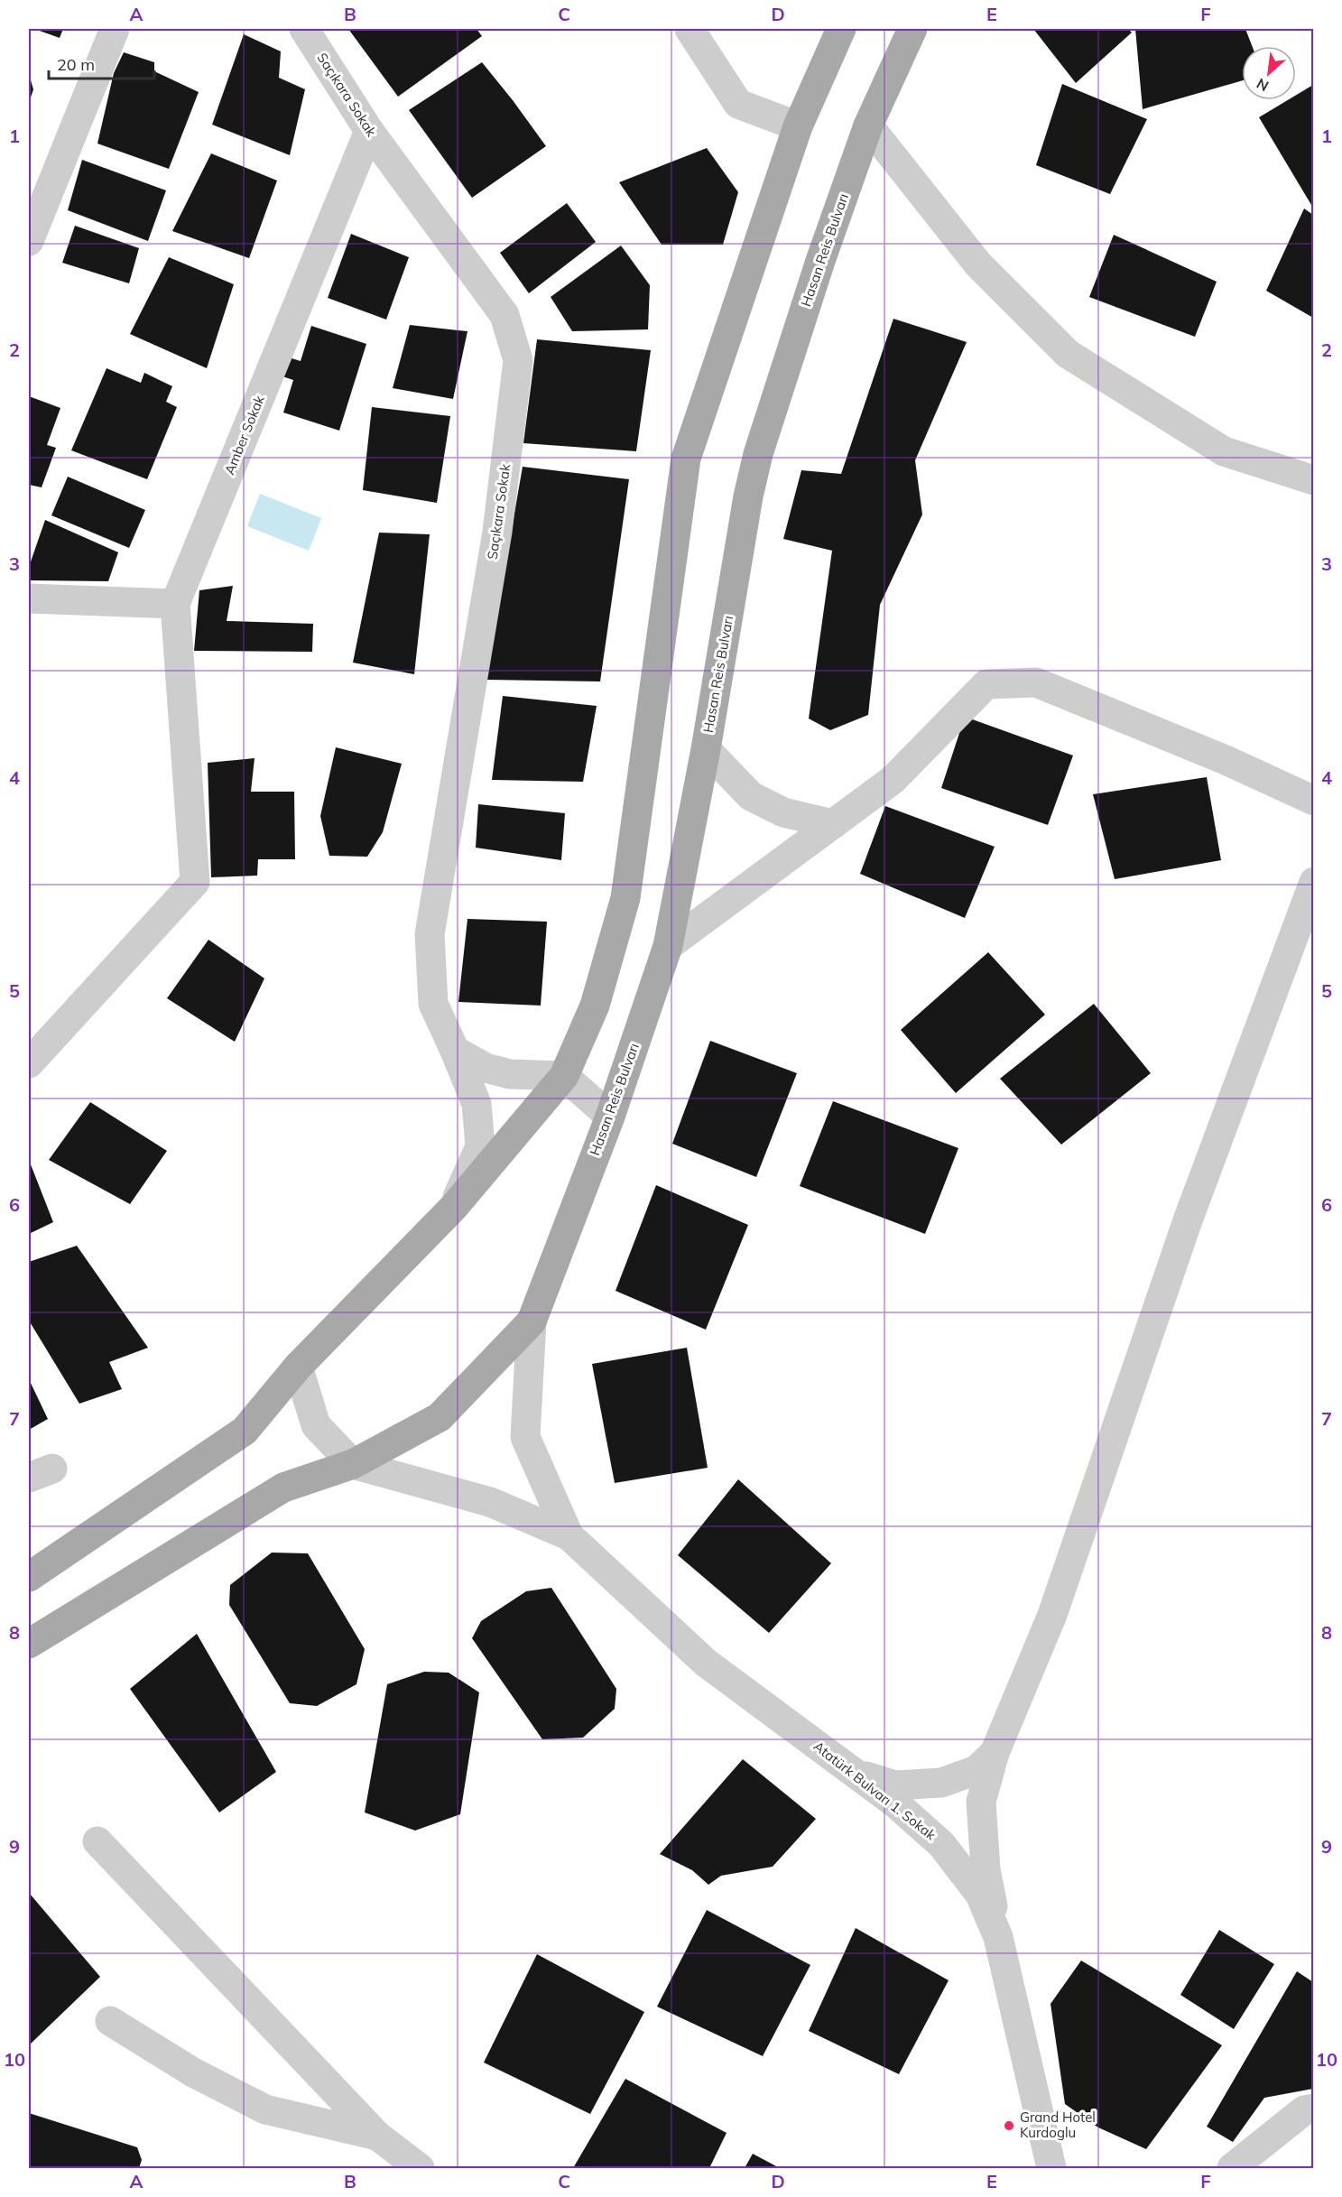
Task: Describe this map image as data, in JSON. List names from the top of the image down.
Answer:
{
  "streets": {
    "main road": ["Hasan Reis Bulvarı"],
    "street": ["Saçıkara Sokak", "Amber Sokak", "Atatürk Bulvarı 1. Sokak"]
  },
  "crossings": [
    ["Saçıkara Sokak", "Amber Sokak"]
  ],
  "places": ["Grand Hotel Kurdoglu"],
  "scale_bar": "20 m",
  "north": "bottom left",
  "grid": {
    "columns": [
      "A",
      "B",
      "C",
      "D",
      "E",
      "F"
    ],
    "rows": [
      "1",
      "2",
      "3",
      "4",
      "5",
      "6",
      "7",
      "8",
      "9",
      "10"
    ]
  }
}
